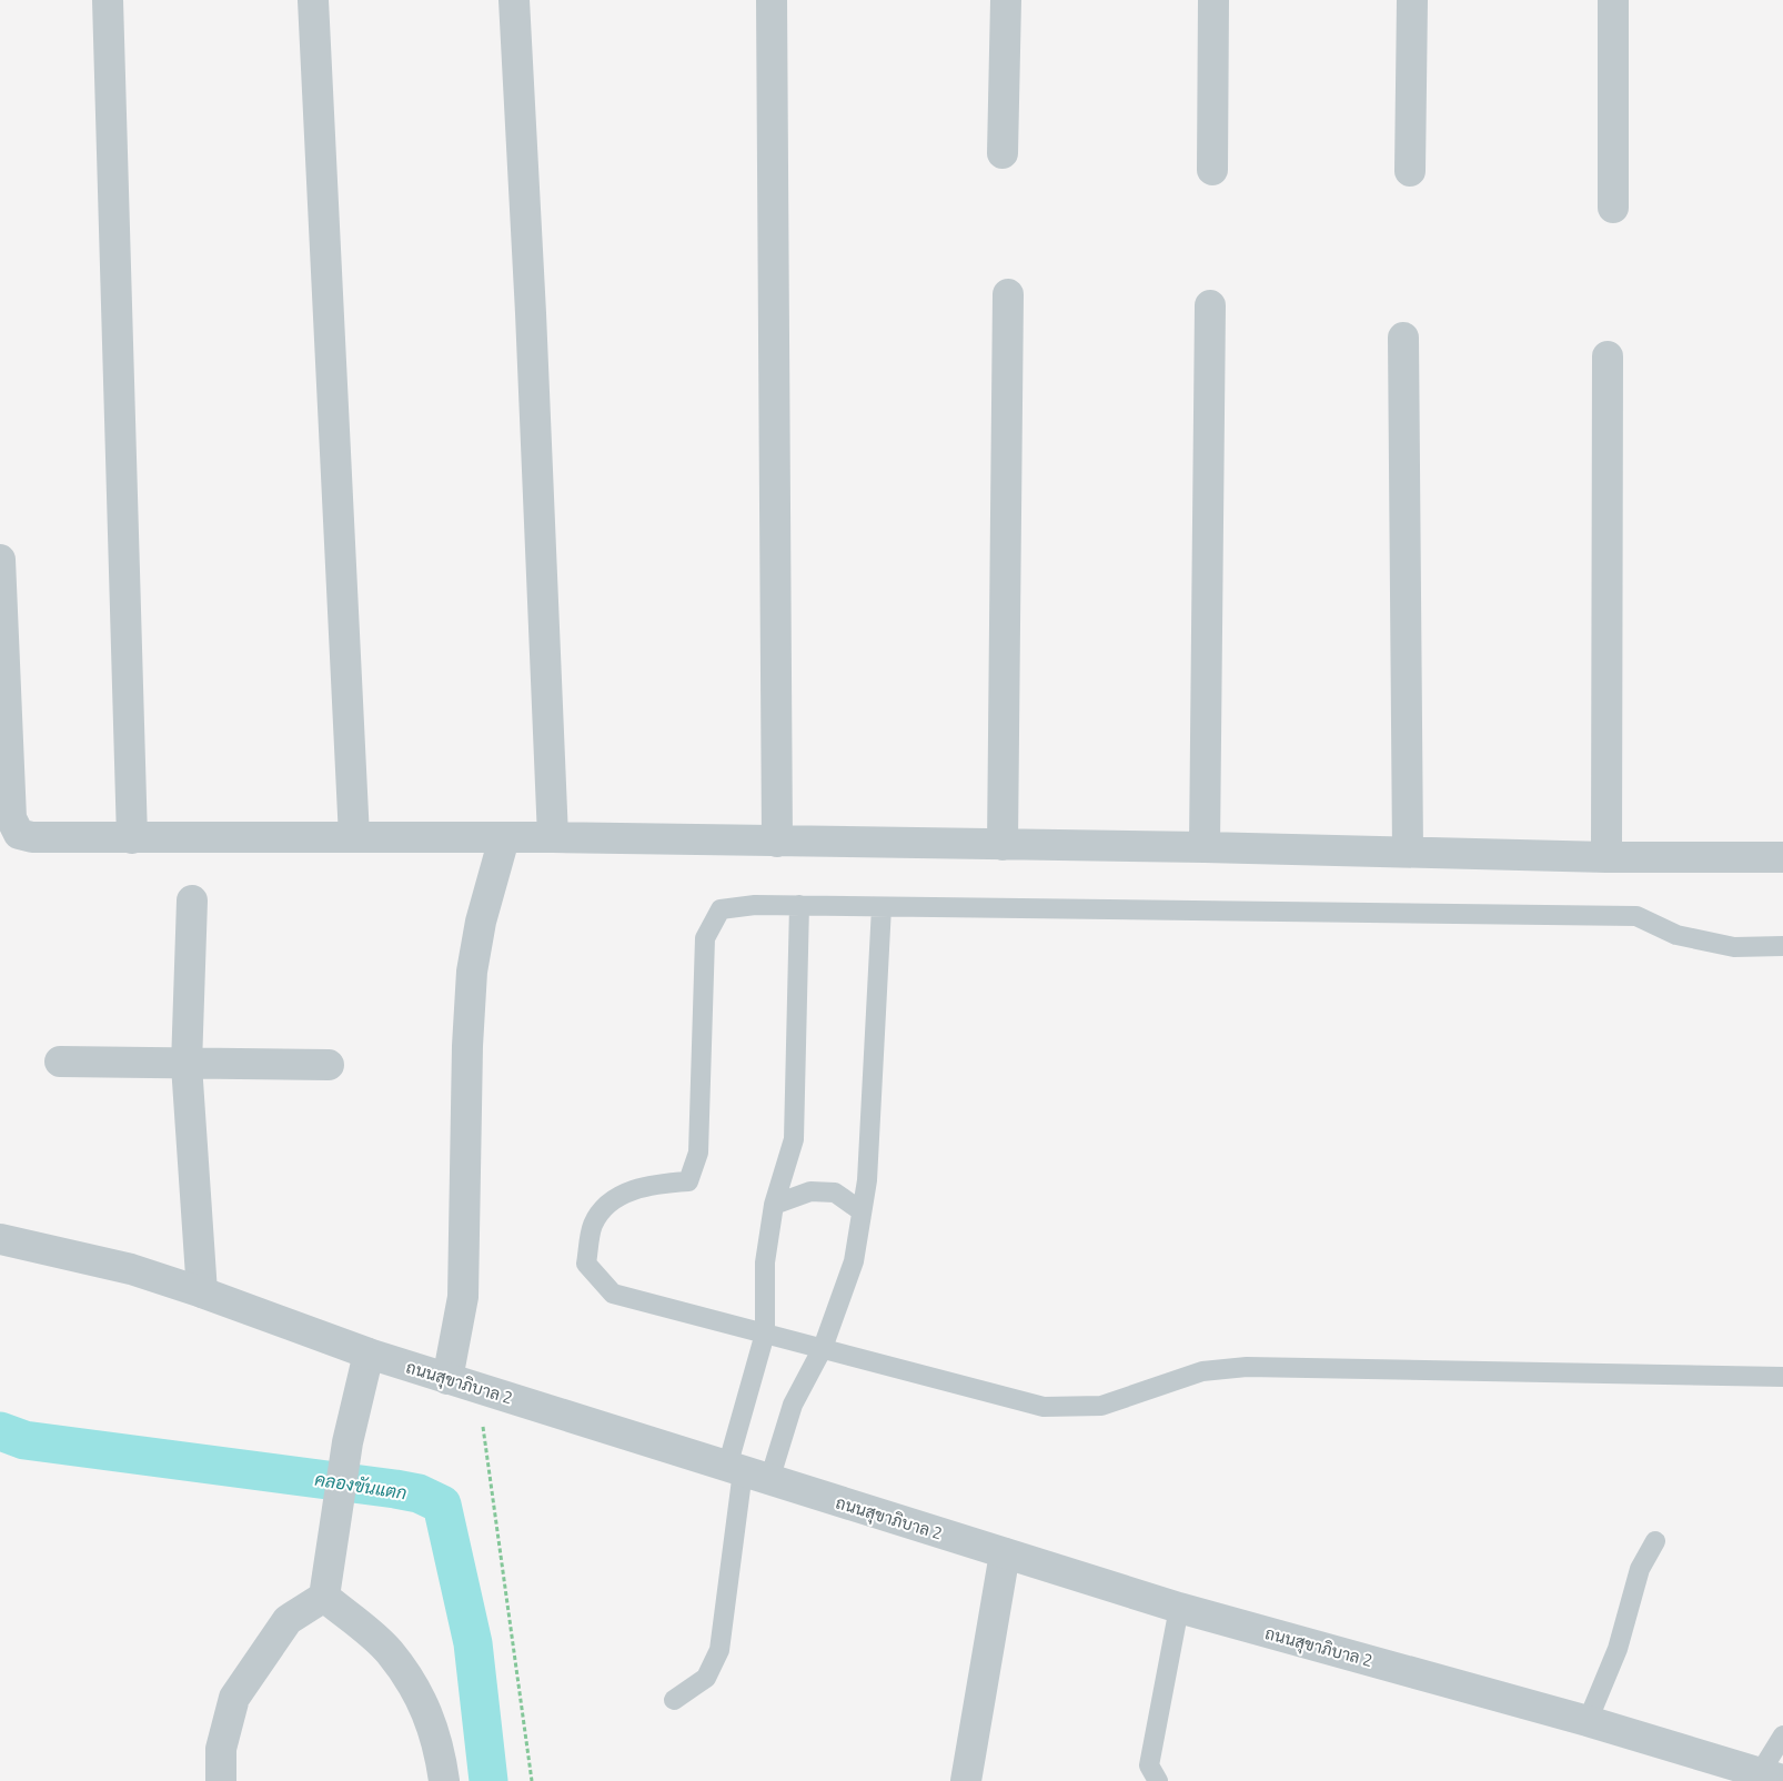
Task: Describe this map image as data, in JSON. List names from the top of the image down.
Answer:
{
  "streets": {
    "street": ["ถนนสุขาภิบาล 2"]
  },
  "water": ["คลองขันแตก"]
}
